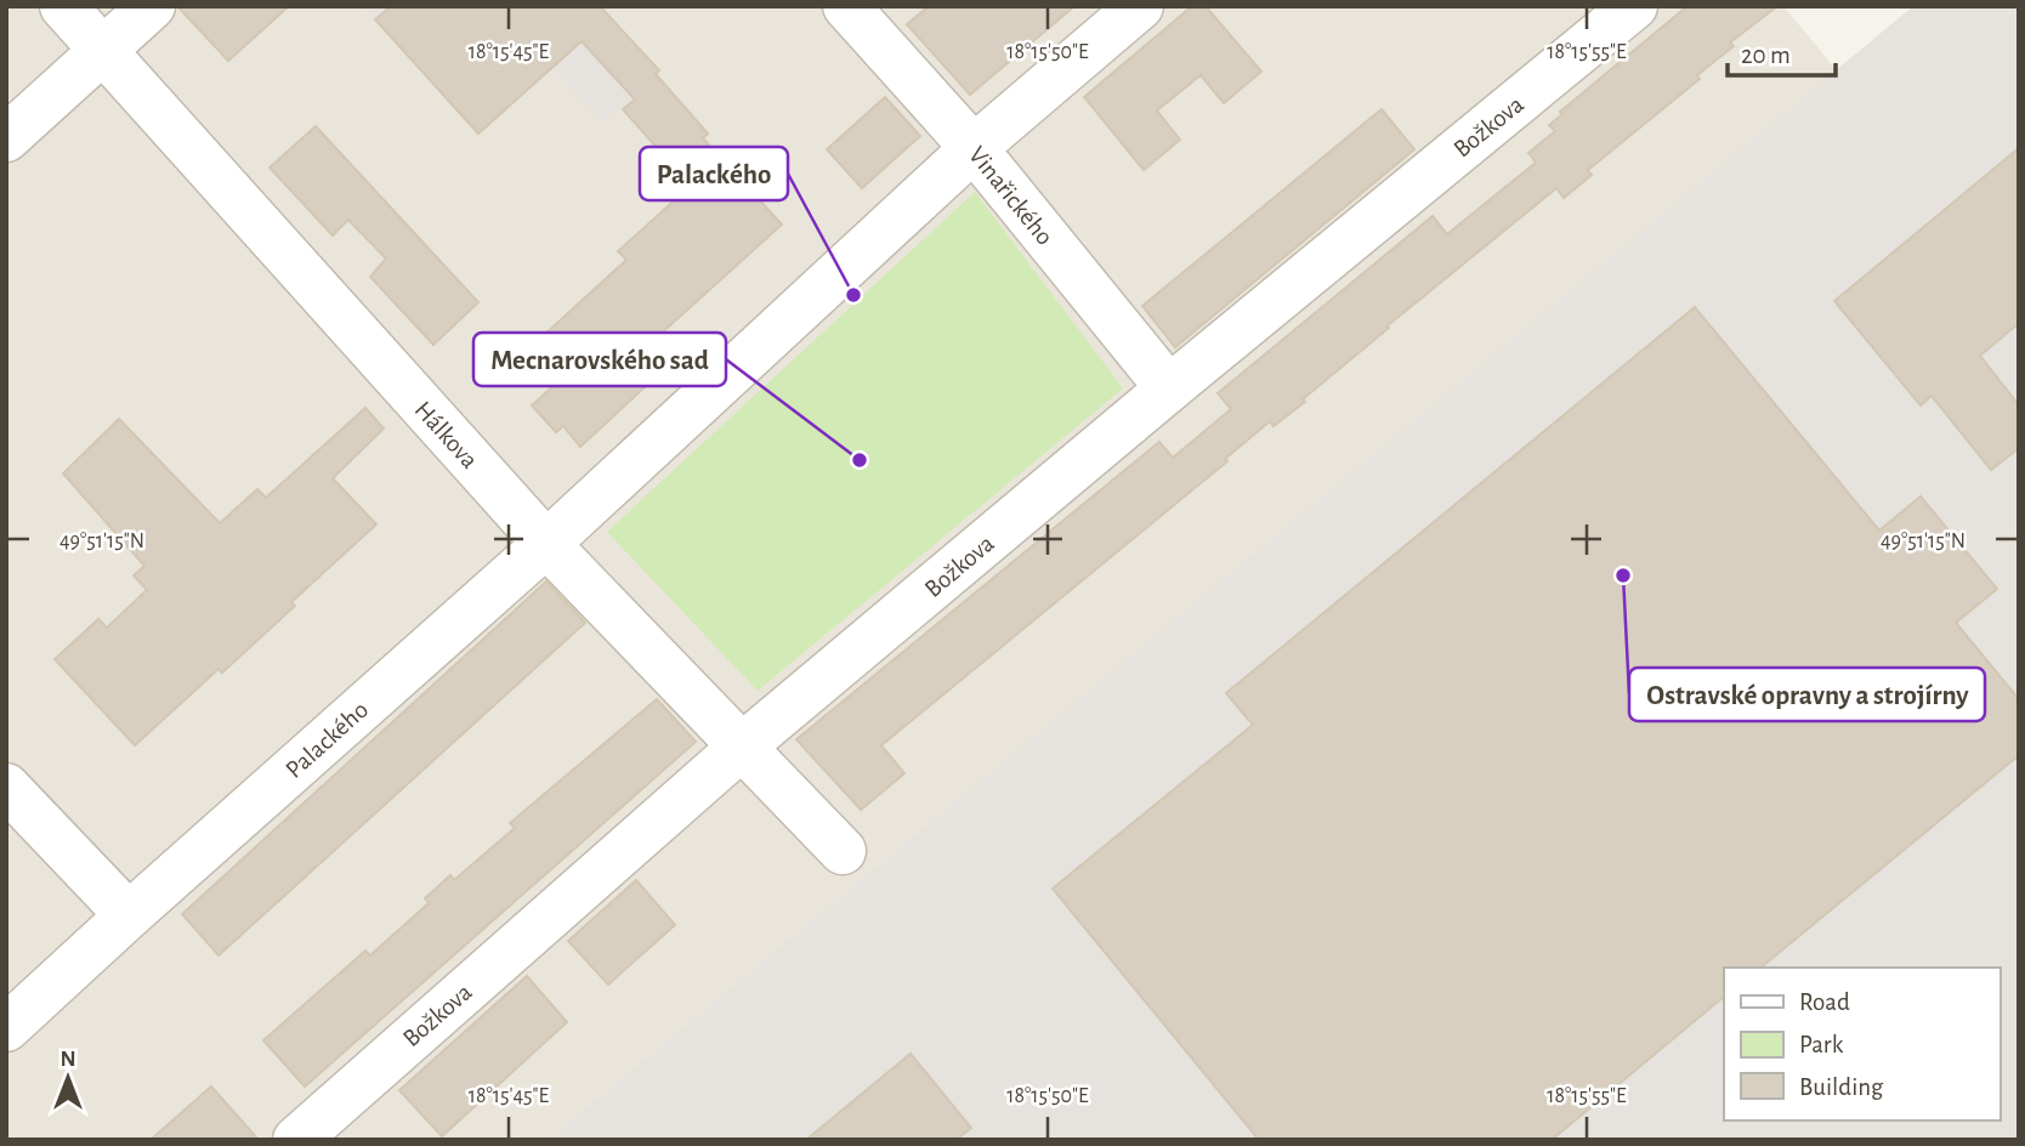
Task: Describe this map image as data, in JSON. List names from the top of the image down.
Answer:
{
  "streets": {
    "street": [
      "Božkova",
      "Vinařického",
      "Hálkova",
      "Palackého"
    ]
  },
  "crossings": [
    ["Božkova", "Vinařického"],
    ["Božkova", "Hálkova"],
    ["Vinařického", "Palackého"],
    ["Hálkova", "Palackého"]
  ],
  "places": ["Palackého", "Mecnarovského sad", "Ostravské opravny a strojírny"],
  "legend": ["Road", "Park", "Building"],
  "scale_bar": "20 m",
  "north": "top",
  "coordinates": [
    "18°15'45\"E",
    "18°15'50\"E",
    "18°15'55\"E",
    "49°51'15\"N"
  ]
}
